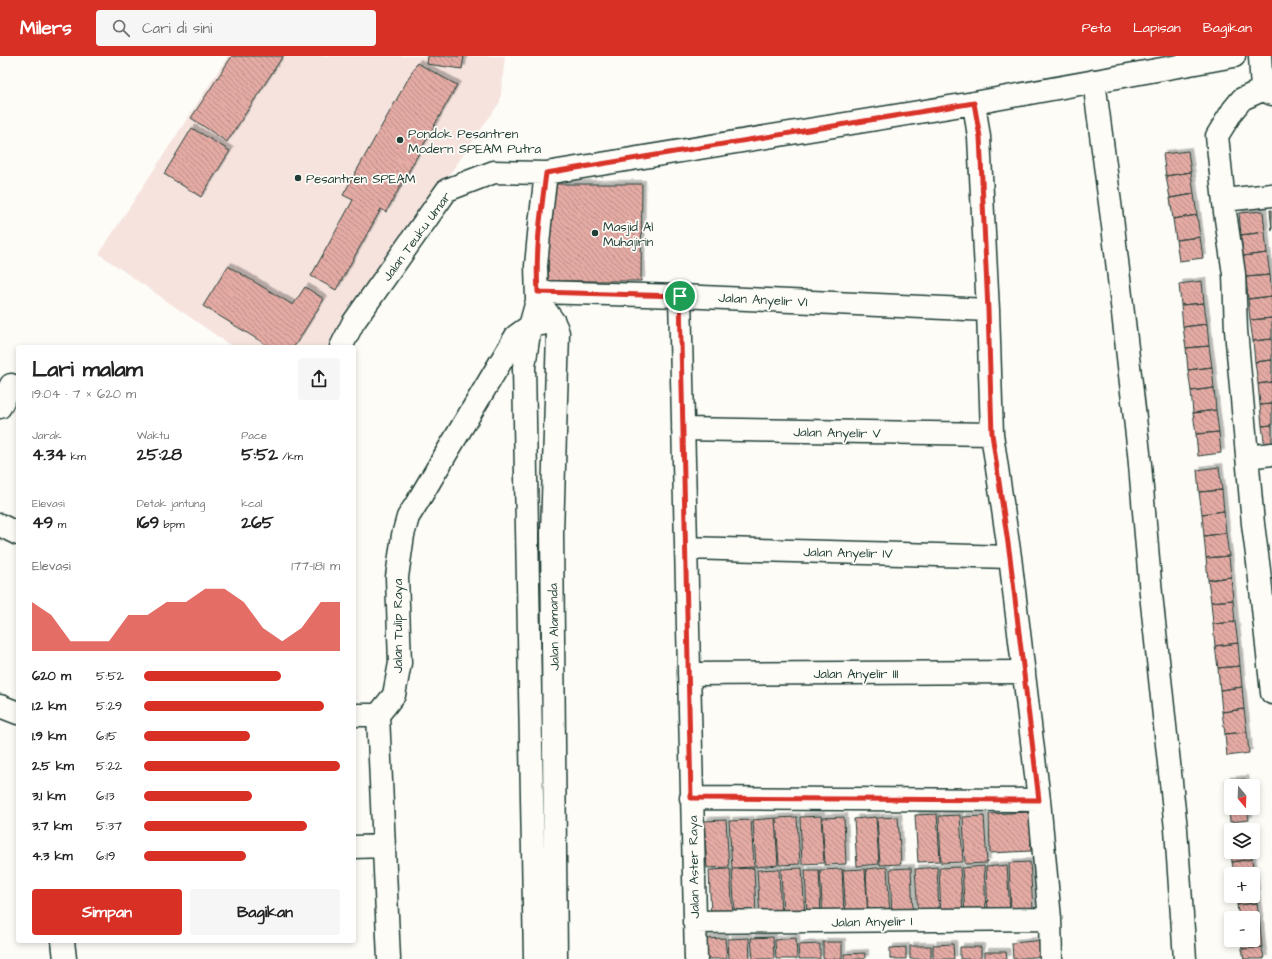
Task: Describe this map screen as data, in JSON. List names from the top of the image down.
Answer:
{
  "streets": {
    "street": [
      "Jalan Teuku Umar",
      "Jalan Anyelir VI",
      "Jalan Anyelir V",
      "Jalan Anyelir IV",
      "Jalan Tulip Raya",
      "Jalan Alamanda",
      "Jalan Anyelir III",
      "Jalan Aster Raya",
      "Jalan Anyelir I"
    ]
  },
  "crossings": [
    ["Jalan Anyelir VI", "Jalan Alamanda"],
    ["Jalan Anyelir VI", "Jalan Aster Raya"],
    ["Jalan Anyelir V", "Jalan Aster Raya"],
    ["Jalan Anyelir IV", "Jalan Aster Raya"],
    ["Jalan Tulip Raya", "Jalan Alamanda"],
    ["Jalan Anyelir III", "Jalan Aster Raya"],
    ["Jalan Aster Raya", "Jalan Anyelir I"]
  ],
  "places": ["Pondok Pesantren Modern SPEAM Putra", "Pesantren SPEAM", "Masjid Al Muhajirin"],
  "north": "bottom",
  "page": {
    "header": "Milers",
    "search": "Cari di sini",
    "nav": ["Peta", "Lapisan", "Bagikan"],
    "heading": ["Lari malam", "19:04 · 7 × 620 m"],
    "stats": [
      ["Jarak", "4.34 km"],
      ["Waktu", "25:28"],
      ["Pace", "5:52 /km"],
      ["Elevasi", "49 m"],
      ["Detak jantung", "169 bpm"],
      ["kcal", "265"]
    ],
    "chart": ["Elevasi", "177–181 m"],
    "list": [
      {
        "name": "620 m",
        "note": "5:52"
      },
      {
        "name": "1.2 km",
        "note": "5:29"
      },
      {
        "name": "1.9 km",
        "note": "6:15"
      },
      {
        "name": "2.5 km",
        "note": "5:22"
      },
      {
        "name": "3.1 km",
        "note": "6:13"
      },
      {
        "name": "3.7 km",
        "note": "5:37"
      },
      {
        "name": "4.3 km",
        "note": "6:19"
      }
    ],
    "map_buttons": ["+", "−"],
    "buttons": ["Simpan", "Bagikan"]
  }
}
